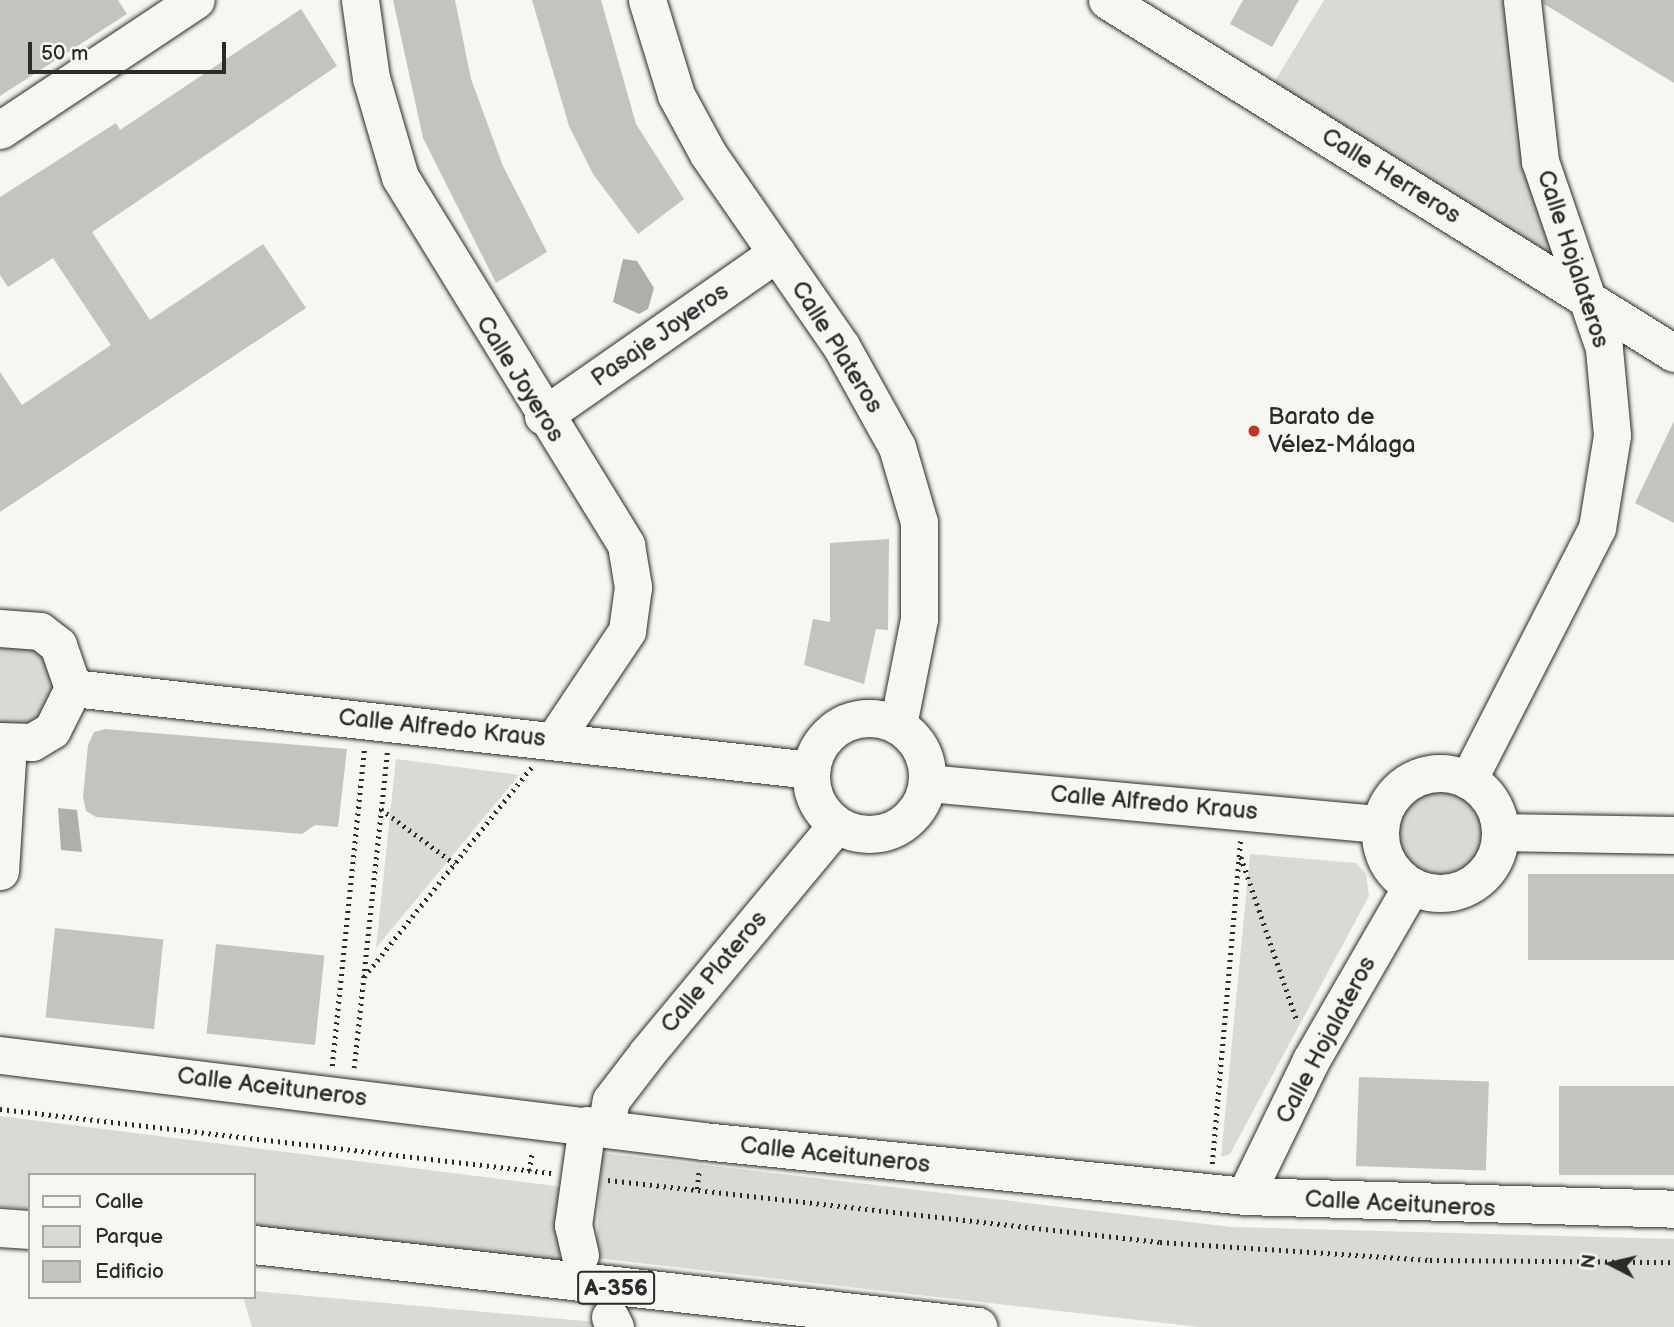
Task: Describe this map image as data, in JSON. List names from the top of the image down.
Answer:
{
  "streets": {
    "main road": ["A-356"],
    "street": [
      "Calle Herreros",
      "Calle Hojalateros",
      "Pasaje Joyeros",
      "Calle Plateros",
      "Calle Joyeros",
      "Calle Alfredo Kraus",
      "Calle Aceituneros"
    ]
  },
  "crossings": [
    ["Calle Herreros", "Calle Hojalateros"],
    ["Calle Hojalateros", "Calle Alfredo Kraus"],
    ["Calle Hojalateros", "Calle Aceituneros"],
    ["Pasaje Joyeros", "Calle Plateros"],
    ["Pasaje Joyeros", "Calle Joyeros"],
    ["Calle Plateros", "Calle Alfredo Kraus"],
    ["Calle Plateros", "Calle Aceituneros"],
    ["Calle Joyeros", "Calle Alfredo Kraus"]
  ],
  "places": ["Barato de Vélez-Málaga"],
  "legend": ["Calle", "Parque", "Edificio"],
  "scale_bar": "50 m",
  "north": "left"
}
